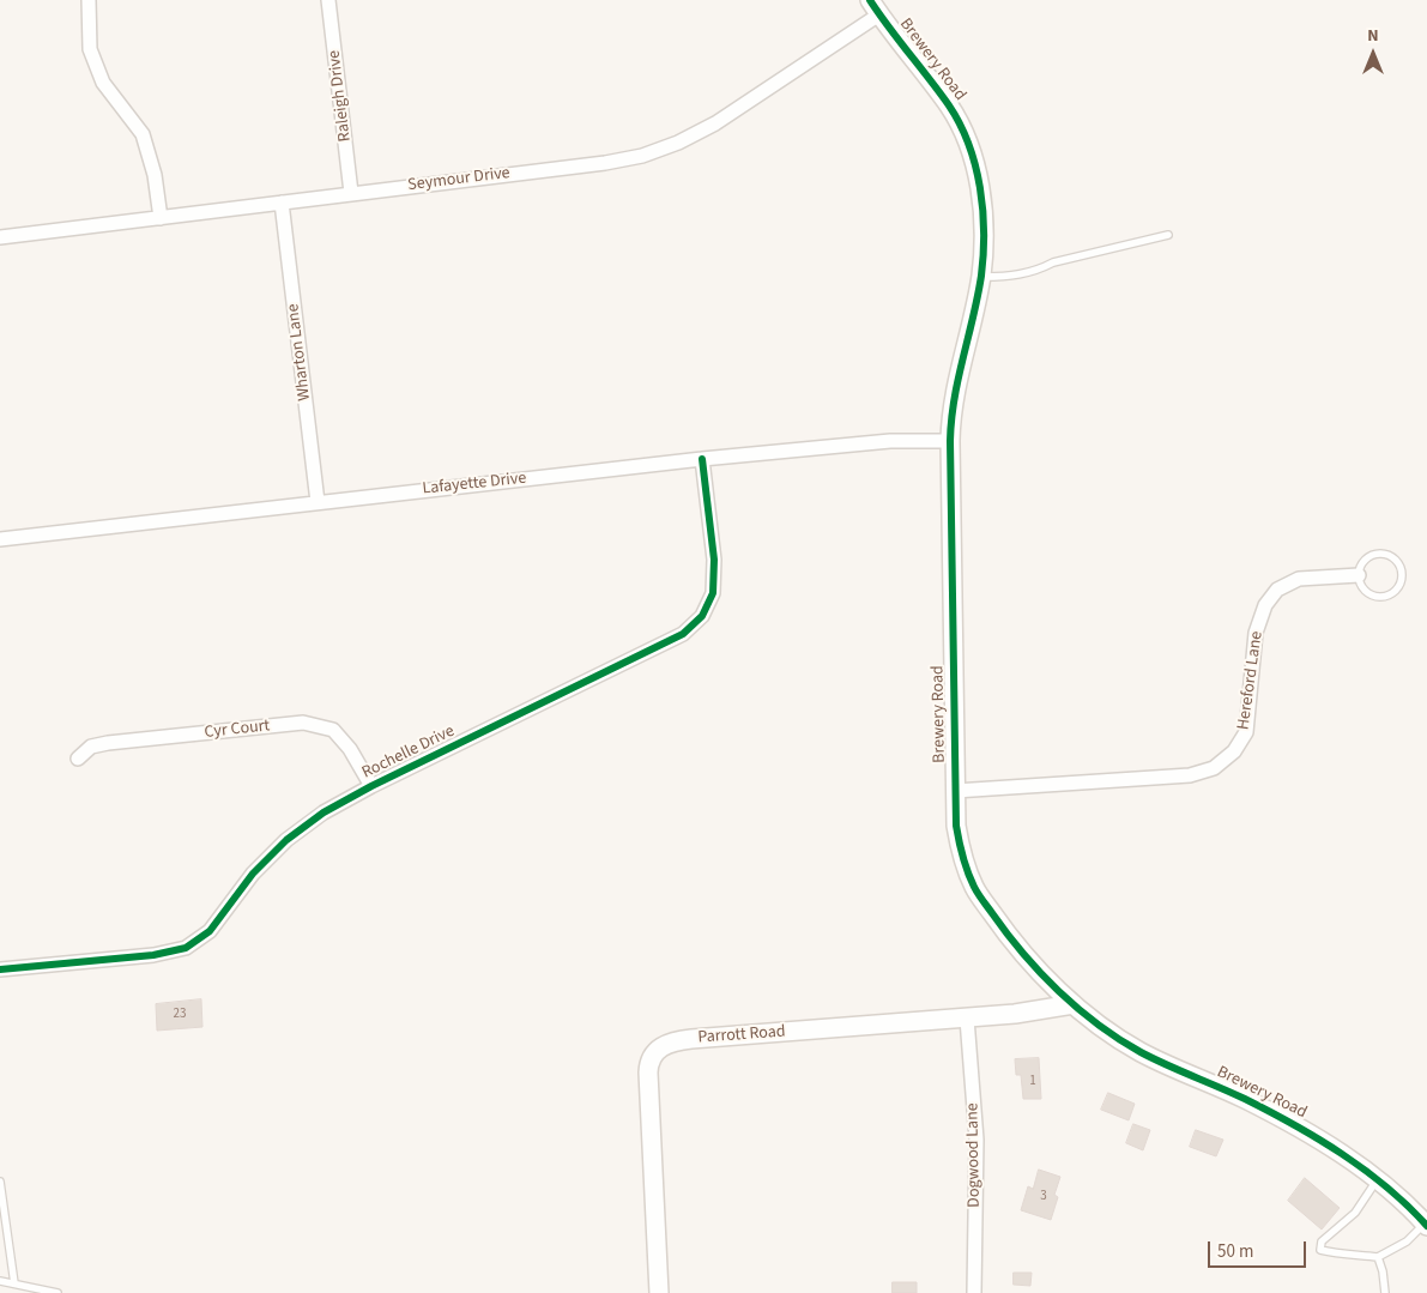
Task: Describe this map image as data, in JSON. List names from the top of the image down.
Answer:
{
  "streets": {
    "street": [
      "Brewery Road",
      "Raleigh Drive",
      "Seymour Drive",
      "Wharton Lane",
      "Lafayette Drive",
      "Hereford Lane",
      "Cyr Court",
      "Rochelle Drive",
      "Parrott Road",
      "Dogwood Lane"
    ]
  },
  "crossings": [
    ["Brewery Road", "Seymour Drive"],
    ["Brewery Road", "Lafayette Drive"],
    ["Brewery Road", "Hereford Lane"],
    ["Brewery Road", "Parrott Road"],
    ["Raleigh Drive", "Seymour Drive"],
    ["Seymour Drive", "Wharton Lane"],
    ["Wharton Lane", "Lafayette Drive"],
    ["Lafayette Drive", "Rochelle Drive"],
    ["Cyr Court", "Rochelle Drive"],
    ["Parrott Road", "Dogwood Lane"]
  ],
  "house_numbers": ["23", "1", "3"],
  "scale_bar": "50 m",
  "north": "top"
}
